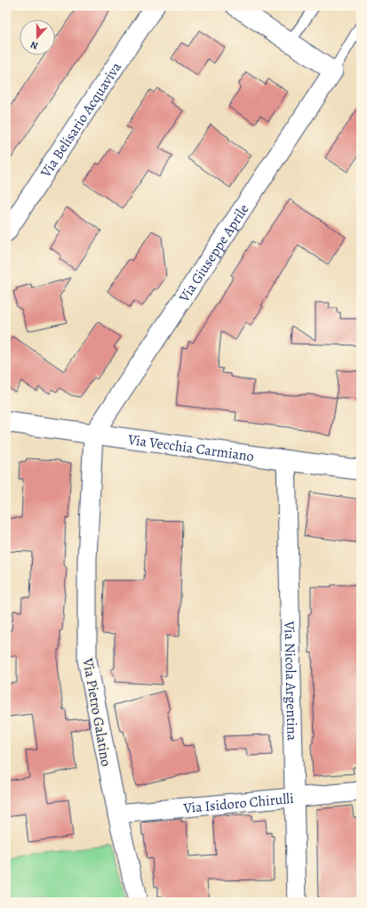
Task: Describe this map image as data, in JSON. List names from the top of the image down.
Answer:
{
  "streets": {
    "street": [
      "Via Belisario Acquaviva",
      "Via Giuseppe Aprile",
      "Via Vecchia Carmiano",
      "Via Nicola Argentina",
      "Via Pietro Galatino",
      "Via Isidoro Chirulli"
    ]
  },
  "crossings": [
    ["Via Giuseppe Aprile", "Via Vecchia Carmiano"],
    ["Via Giuseppe Aprile", "Via Pietro Galatino"],
    ["Via Vecchia Carmiano", "Via Nicola Argentina"],
    ["Via Vecchia Carmiano", "Via Pietro Galatino"],
    ["Via Nicola Argentina", "Via Isidoro Chirulli"],
    ["Via Pietro Galatino", "Via Isidoro Chirulli"]
  ],
  "north": "bottom"
}
